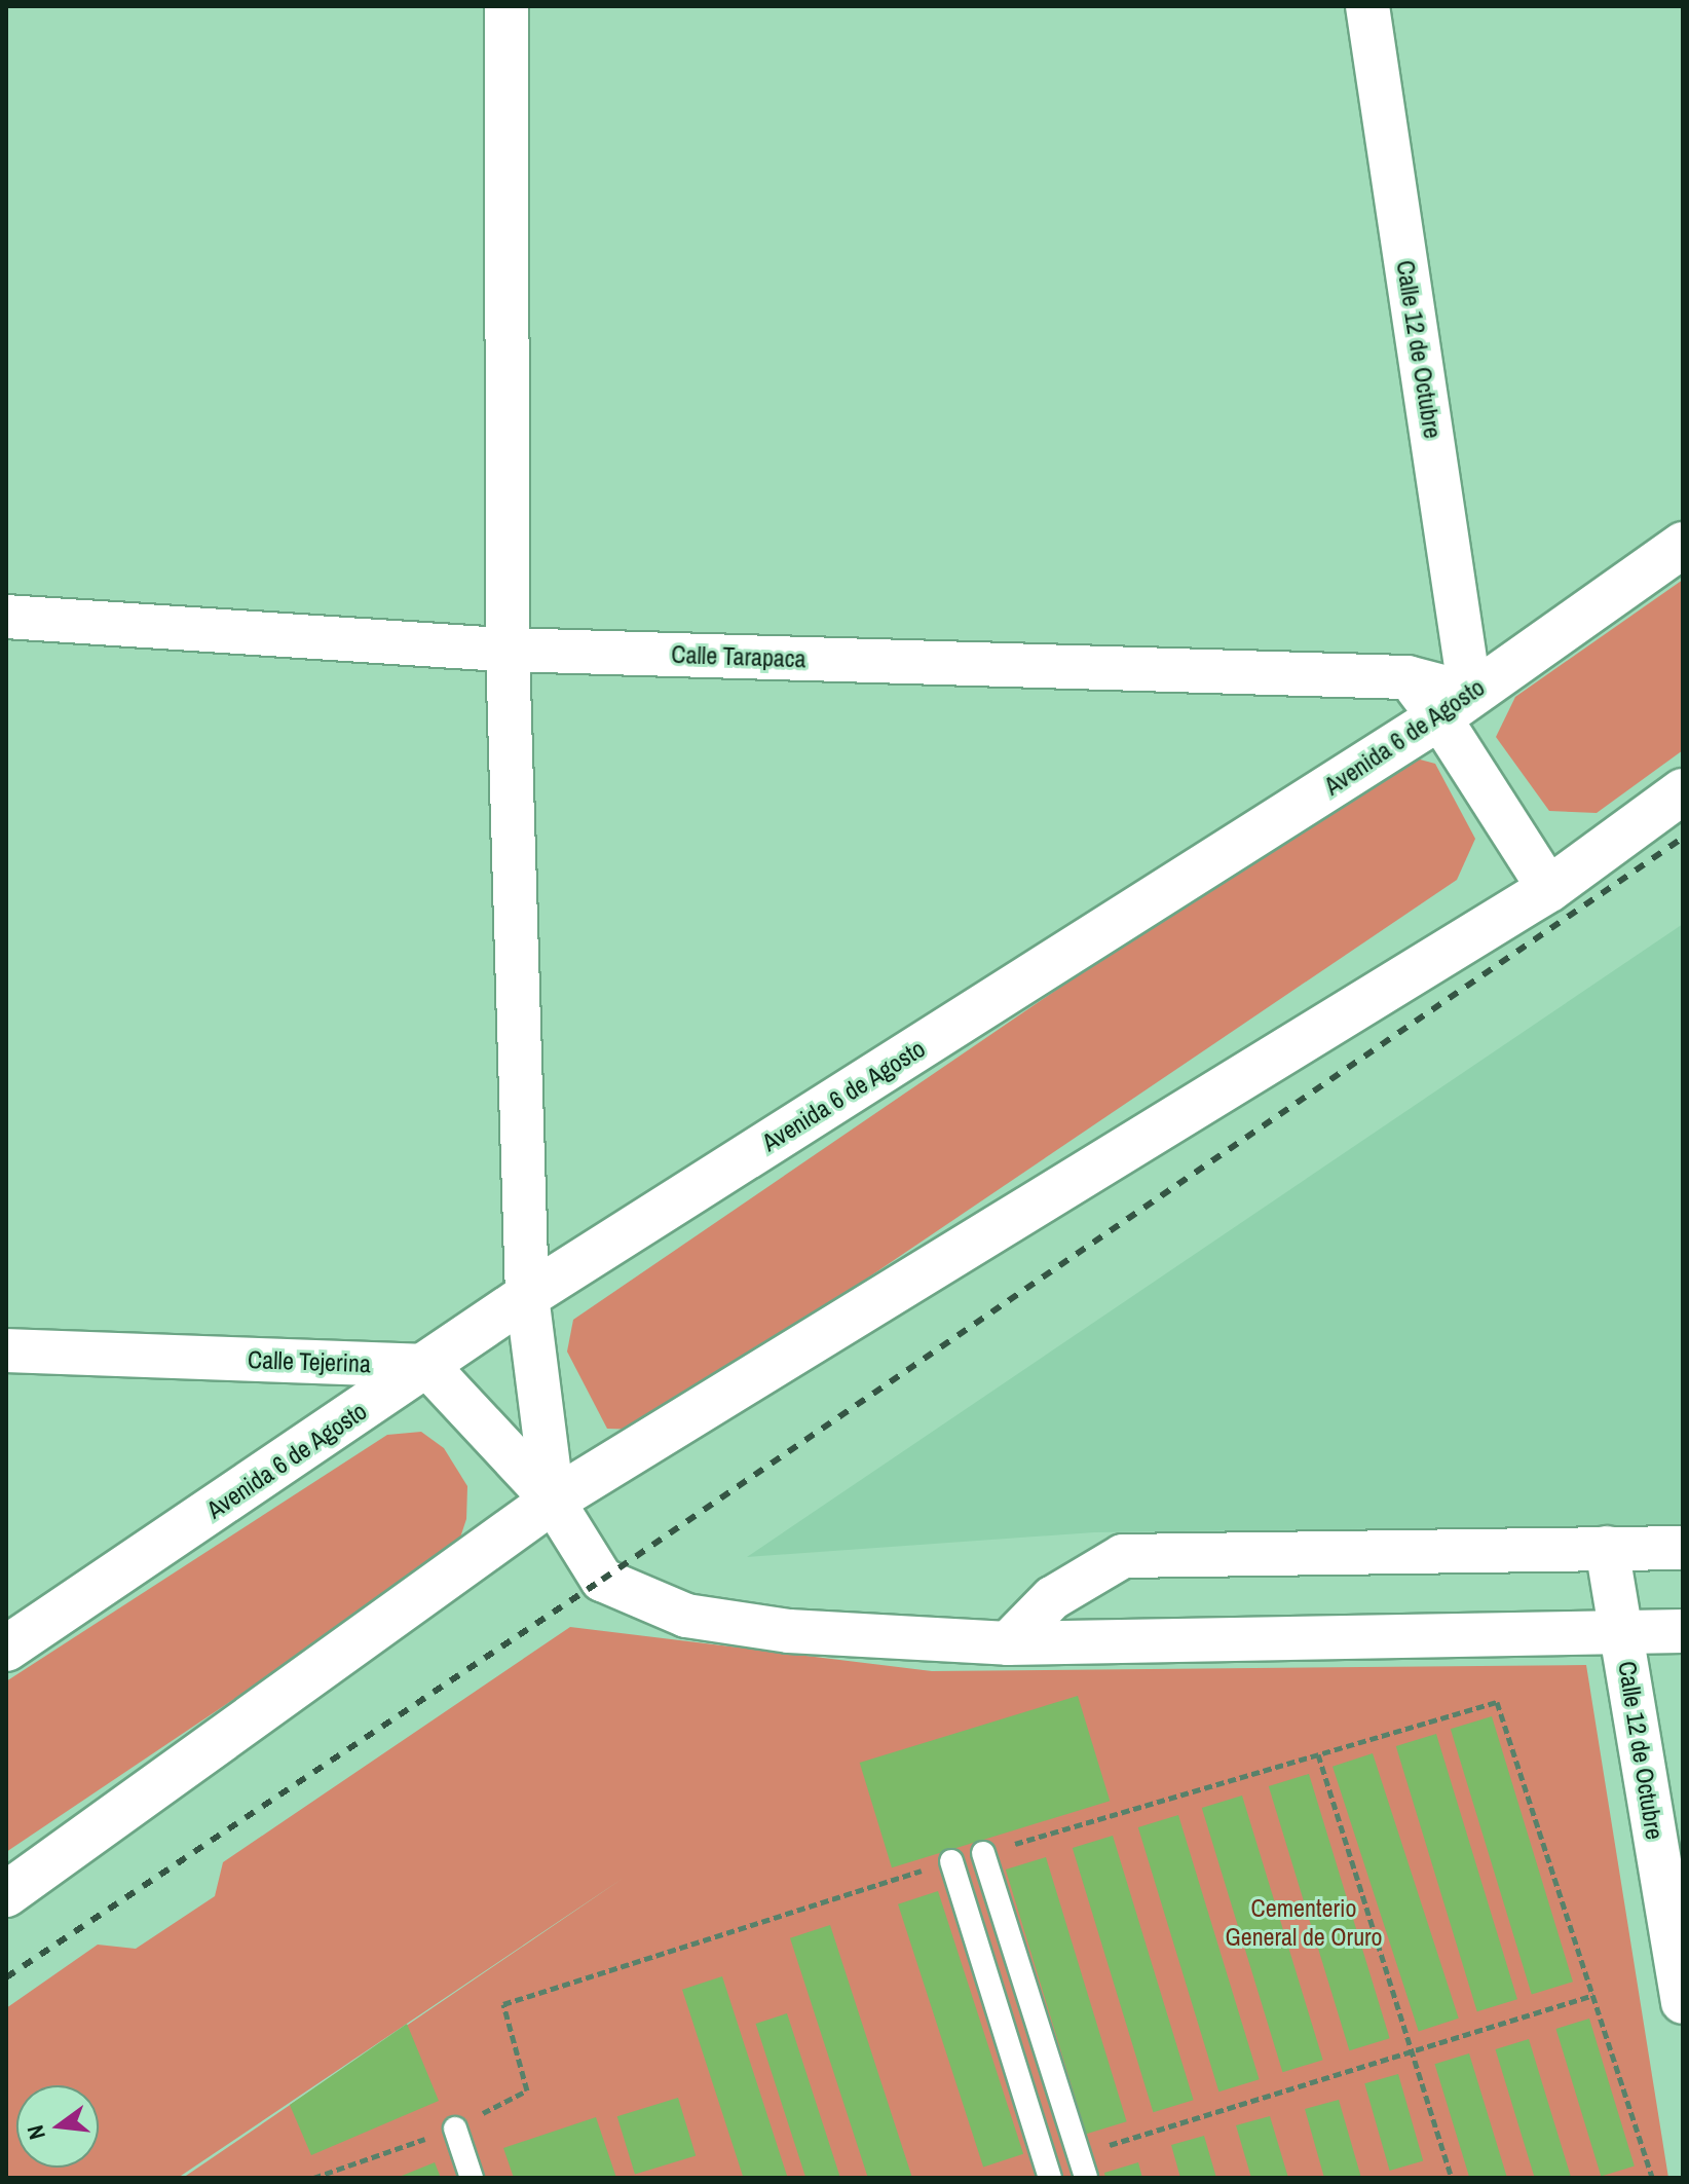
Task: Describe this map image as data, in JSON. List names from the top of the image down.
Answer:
{
  "streets": {
    "main road": ["Avenida 6 de Agosto"],
    "street": ["Calle 12 de Octubre", "Calle Tarapaca", "Calle Tejerina"]
  },
  "crossings": [
    ["Calle 12 de Octubre", "Calle Tarapaca"],
    ["Calle 12 de Octubre", "Avenida 6 de Agosto"],
    ["Calle Tarapaca", "Avenida 6 de Agosto"],
    ["Avenida 6 de Agosto", "Calle Tejerina"]
  ],
  "parks": ["Cementerio General de Oruro"],
  "north": "left"
}
